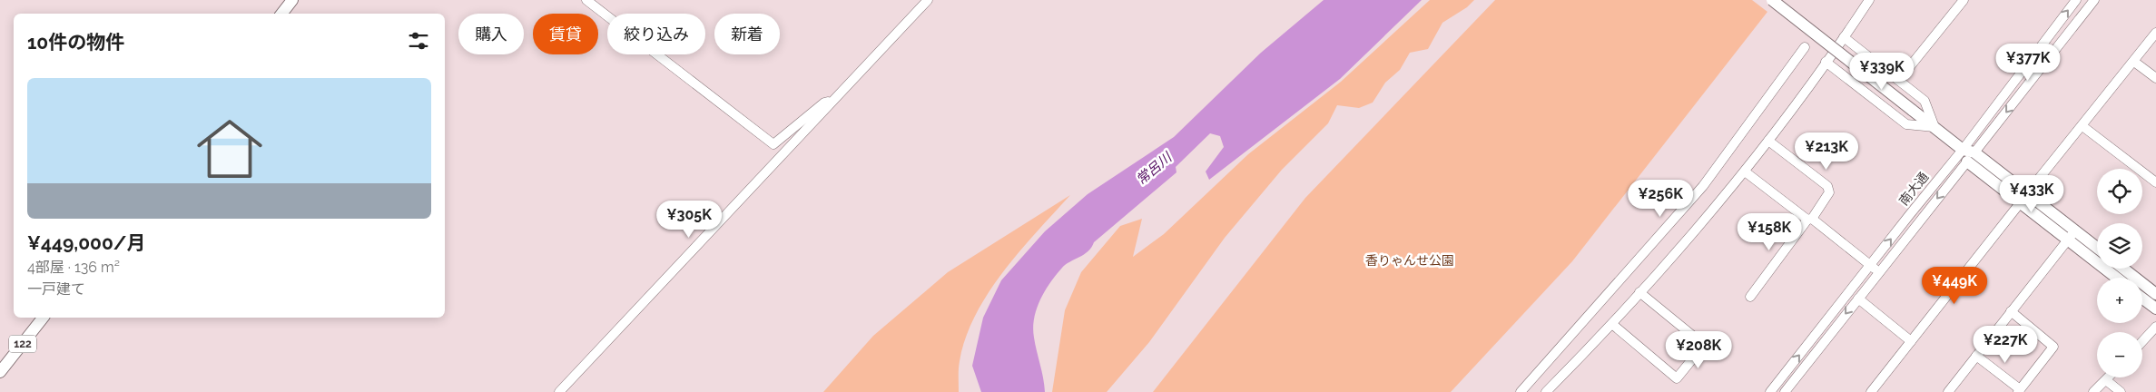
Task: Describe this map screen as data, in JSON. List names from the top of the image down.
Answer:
{
  "streets": {
    "main road": ["122"],
    "street": ["南大通"]
  },
  "water": ["常呂川"],
  "parks": ["香りゃんせ公園"],
  "page": {
    "chip": [
      "購入",
      "賃貸",
      "絞り込み",
      "新着"
    ],
    "heading": "10件の物件",
    "price": [
      "¥377K",
      "¥339K",
      "¥213K",
      "¥433K",
      "¥256K",
      "¥305K",
      "¥158K",
      "¥449K",
      "¥227K",
      "¥208K"
    ],
    "list": [
      {
        "name": "¥449,000/月",
        "note": "4部屋 · 136 m² · 一戸建て"
      }
    ],
    "map_buttons": ["+", "−"]
  }
}
